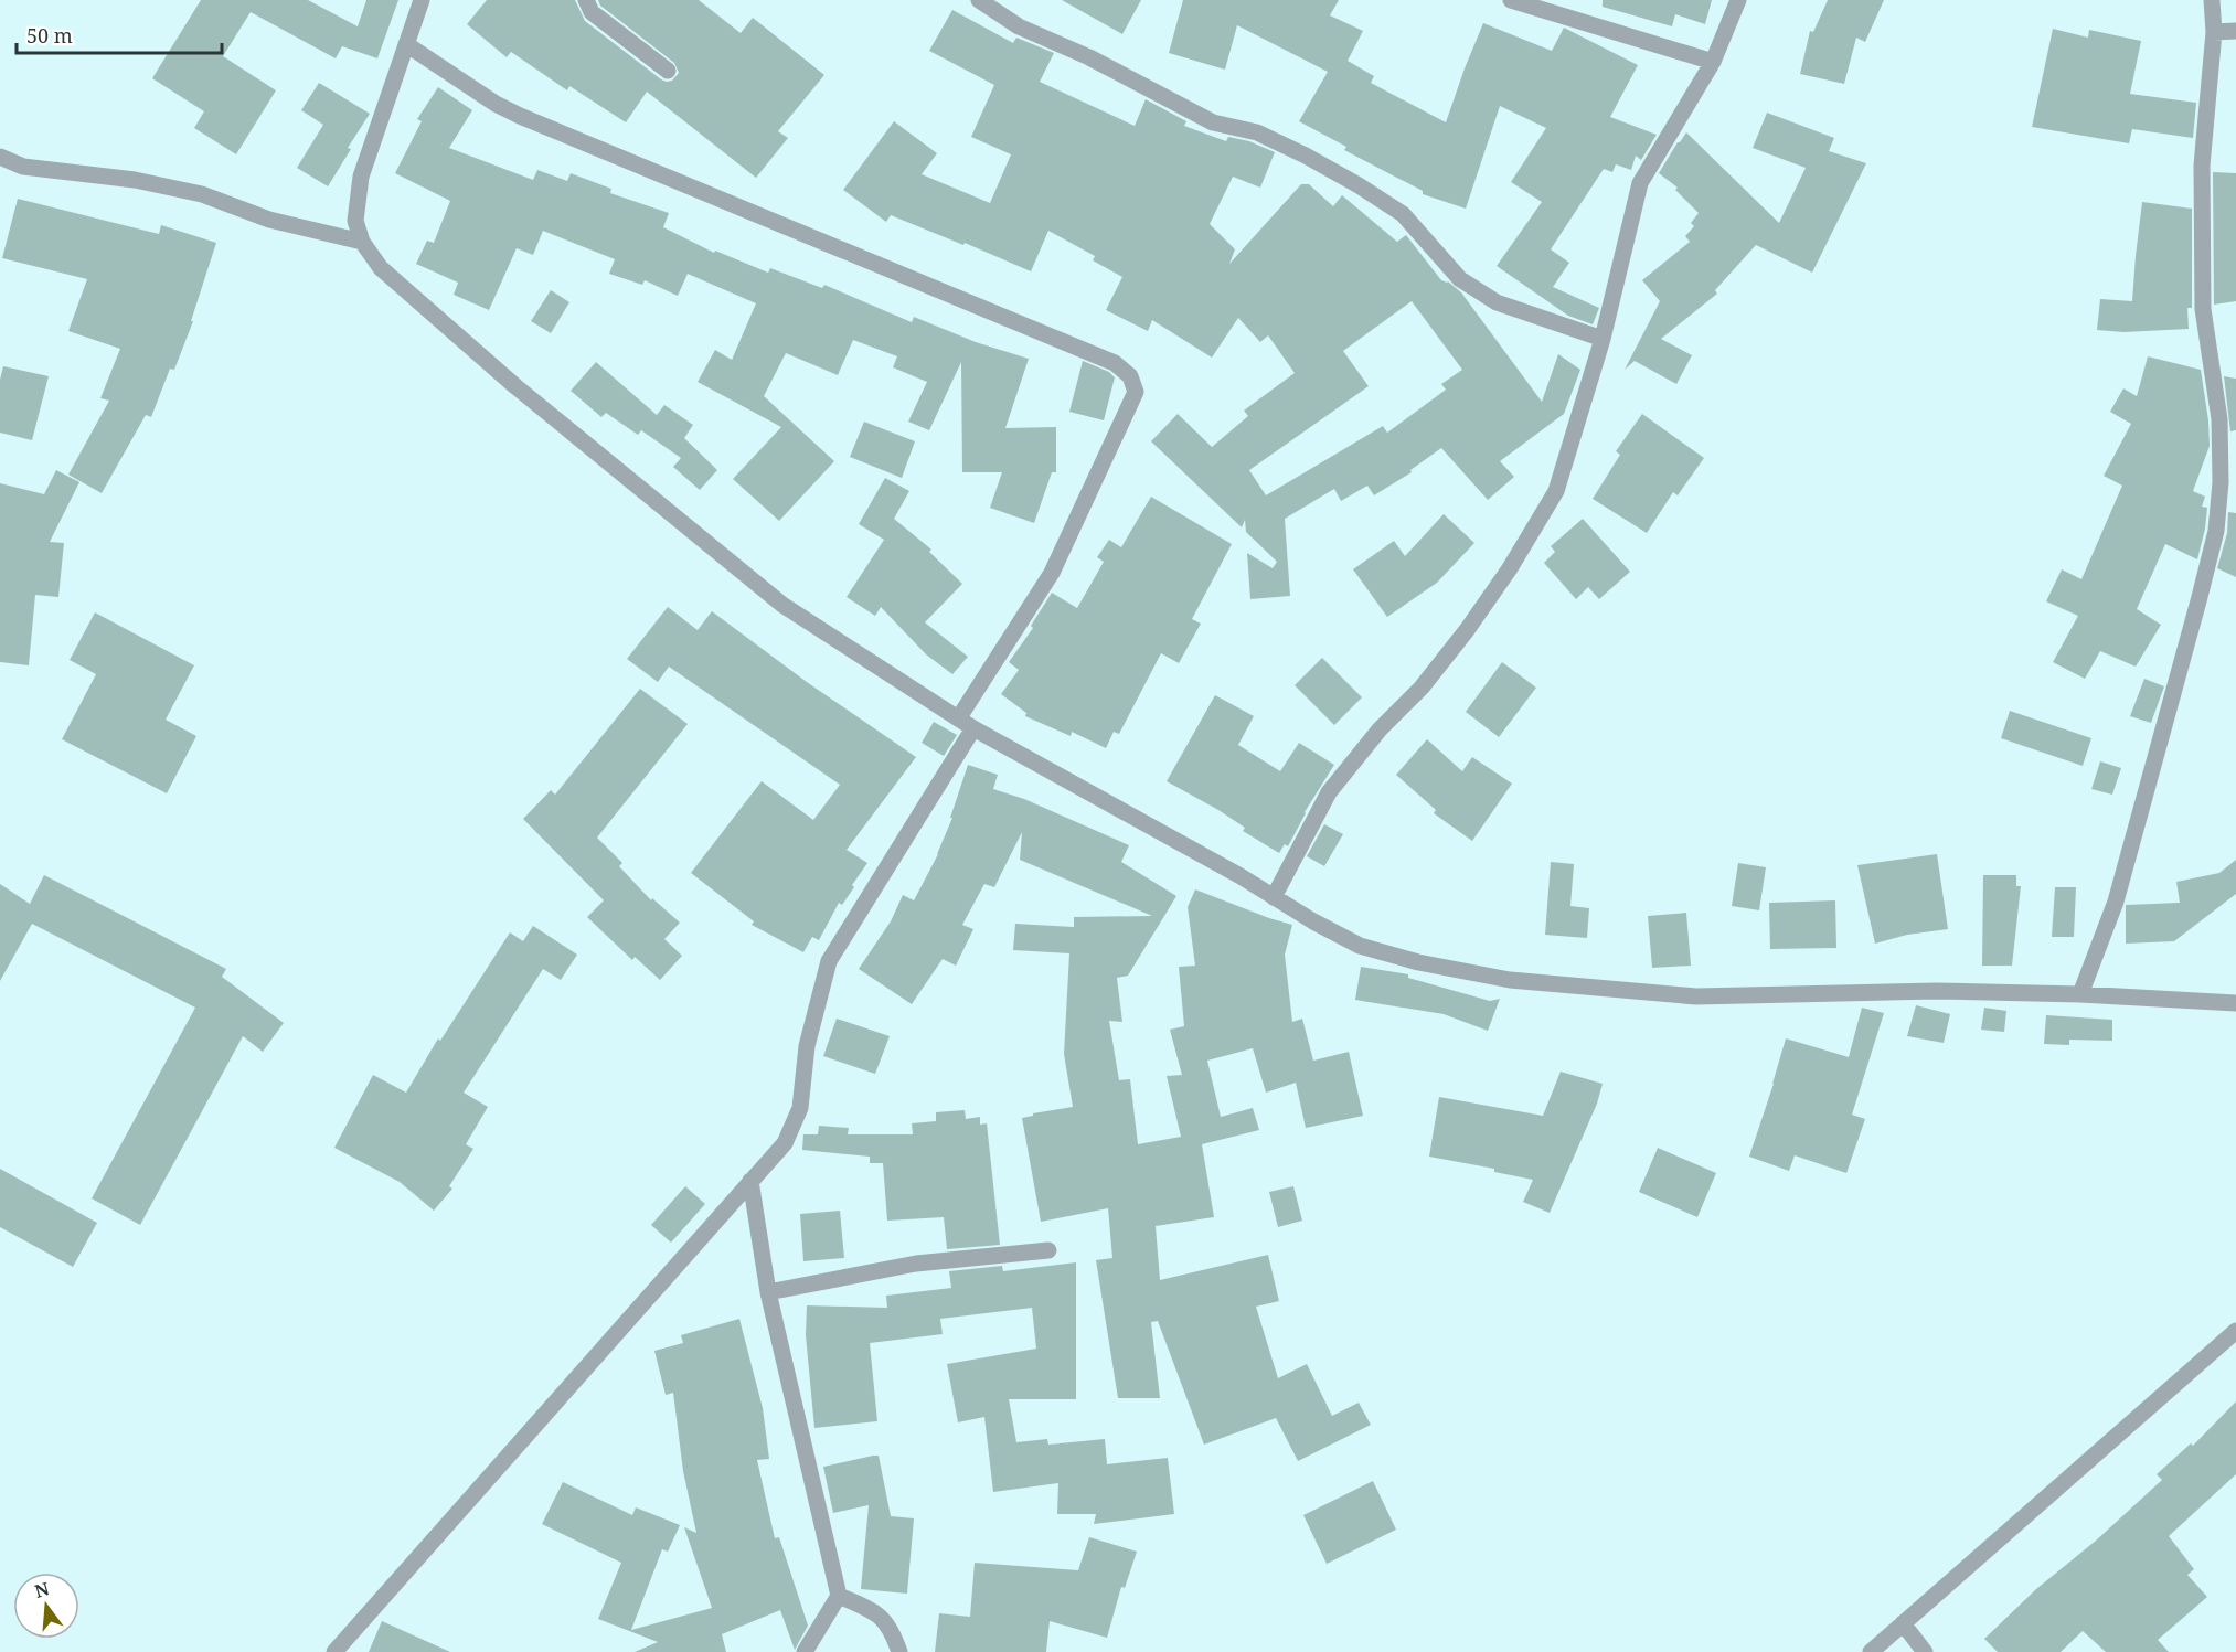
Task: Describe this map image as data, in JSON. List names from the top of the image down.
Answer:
{
  "scale_bar": "50 m",
  "north": "top"
}
